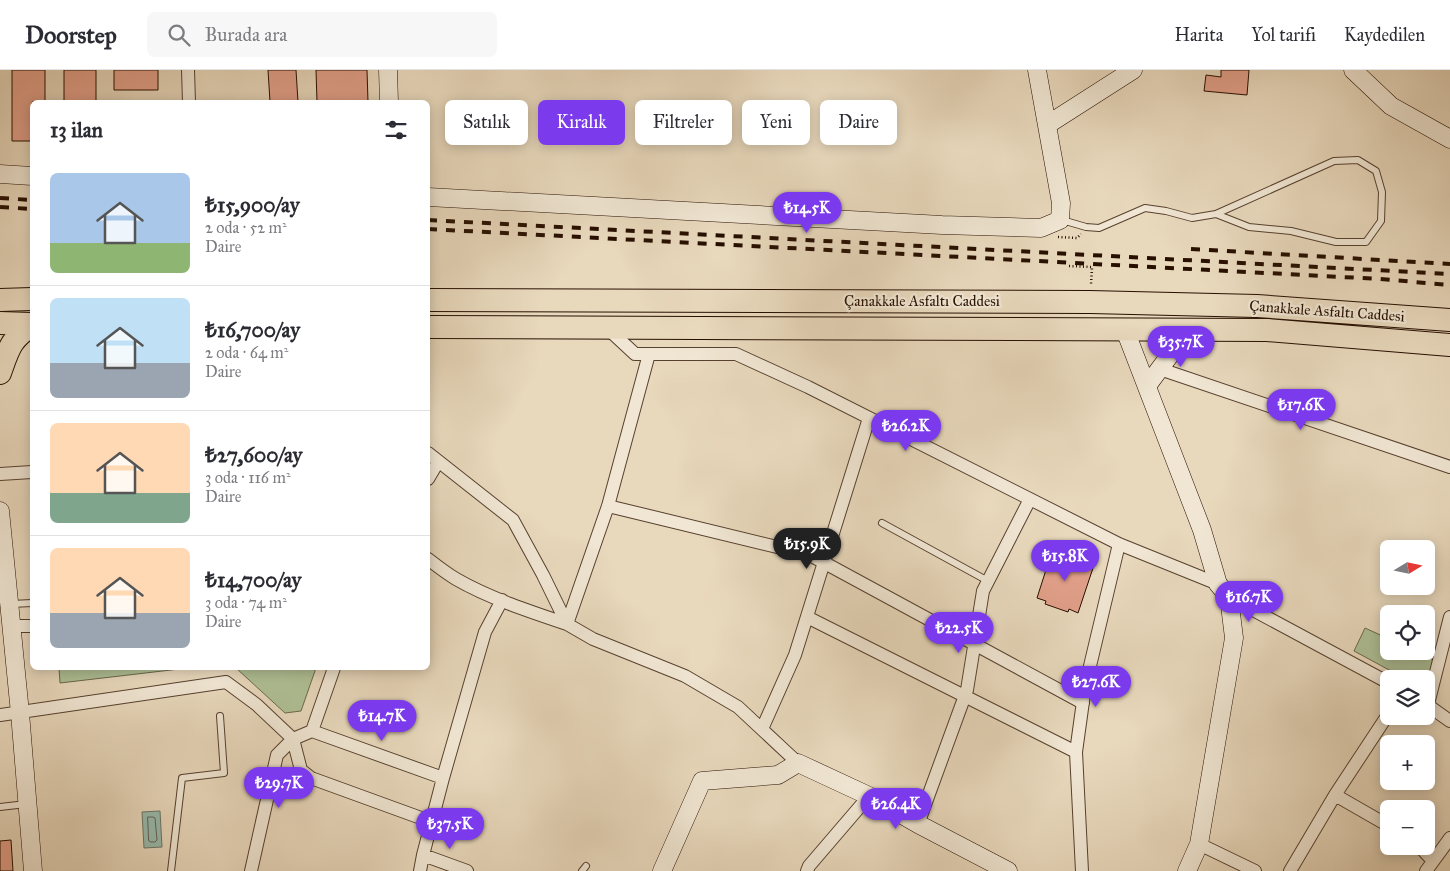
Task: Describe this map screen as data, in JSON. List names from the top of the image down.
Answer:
{
  "streets": {
    "highway": ["Çanakkale Asfaltı Caddesi"]
  },
  "north": "right",
  "page": {
    "header": "Doorstep",
    "search": "Burada ara",
    "nav": ["Harita", "Yol tarifi", "Kaydedilen"],
    "chip": [
      "Satılık",
      "Kiralık",
      "Filtreler",
      "Yeni",
      "Daire"
    ],
    "heading": "13 ilan",
    "list": [
      {
        "name": "₺15,900/ay",
        "note": "2 oda · 52 m² · Daire"
      },
      {
        "name": "₺16,700/ay",
        "note": "2 oda · 64 m² · Daire"
      },
      {
        "name": "₺27,600/ay",
        "note": "3 oda · 116 m² · Daire"
      },
      {
        "name": "₺14,700/ay",
        "note": "3 oda · 74 m² · Daire"
      }
    ],
    "price": [
      "₺14.5K",
      "₺35.7K",
      "₺17.6K",
      "₺26.2K",
      "₺15.9K",
      "₺15.8K",
      "₺16.7K",
      "₺22.5K",
      "₺27.6K",
      "₺14.7K",
      "₺29.7K",
      "₺26.4K",
      "₺37.5K"
    ],
    "map_buttons": ["+", "−"]
  }
}
